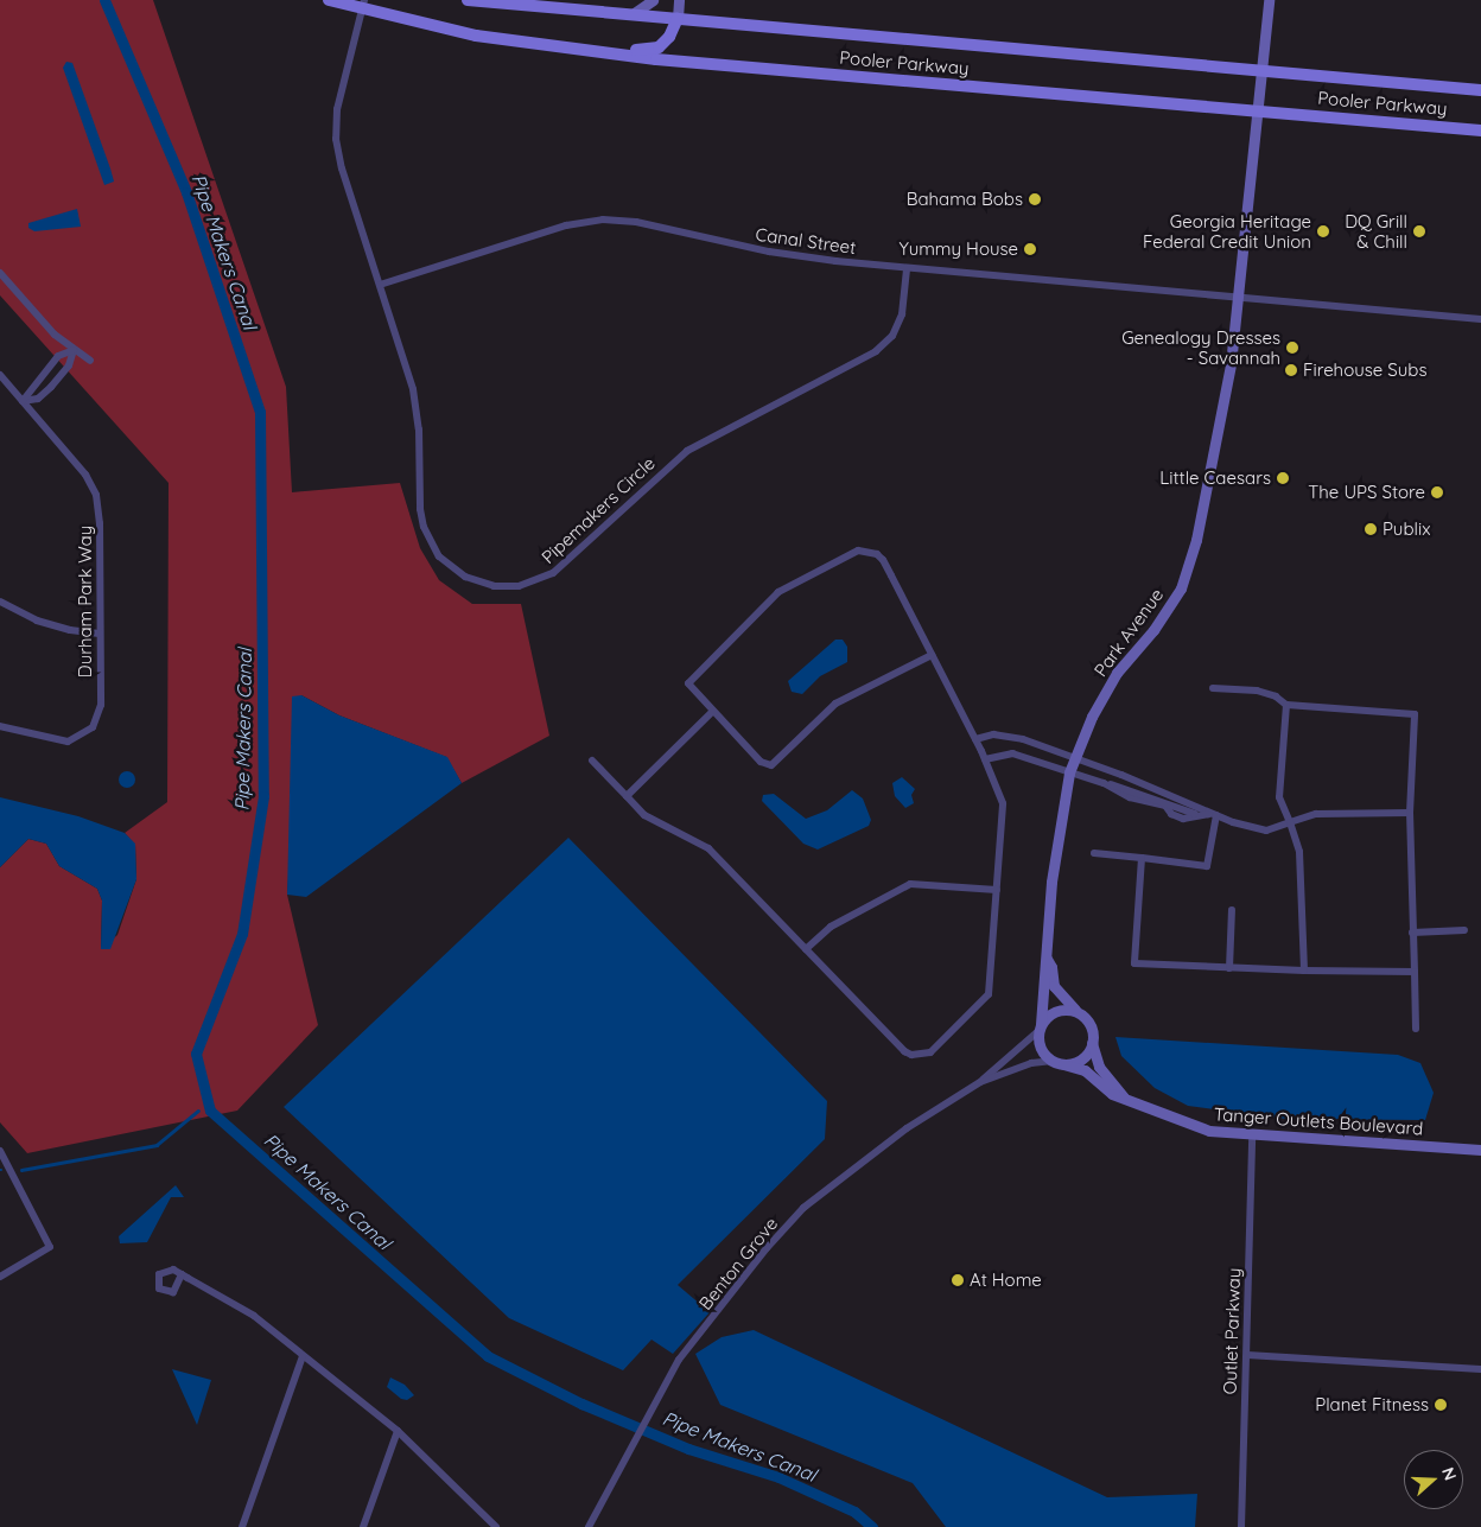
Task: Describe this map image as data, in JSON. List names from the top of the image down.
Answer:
{
  "streets": {
    "main road": ["Pooler Parkway"],
    "street": [
      "Canal Street",
      "Pipemakers Circle",
      "Durham Park Way",
      "Park Avenue",
      "Tanger Outlets Boulevard",
      "Benton Grove",
      "Outlet Parkway"
    ]
  },
  "crossings": [
    ["Pooler Parkway", "Pipemakers Circle"],
    ["Pooler Parkway", "Park Avenue"],
    ["Canal Street", "Pipemakers Circle"],
    ["Canal Street", "Park Avenue"],
    ["Park Avenue", "Tanger Outlets Boulevard"],
    ["Park Avenue", "Benton Grove"],
    ["Tanger Outlets Boulevard", "Benton Grove"],
    ["Tanger Outlets Boulevard", "Outlet Parkway"]
  ],
  "water": ["Pipe Makers Canal"],
  "places": [
    "Bahama Bobs",
    "Georgia Heritage Federal Credit Union",
    "DQ Grill & Chill",
    "Yummy House",
    "Genealogy Dresses - Savannah",
    "Firehouse Subs",
    "Little Caesars",
    "The UPS Store",
    "Publix",
    "At Home",
    "Planet Fitness"
  ],
  "north": "right"
}
